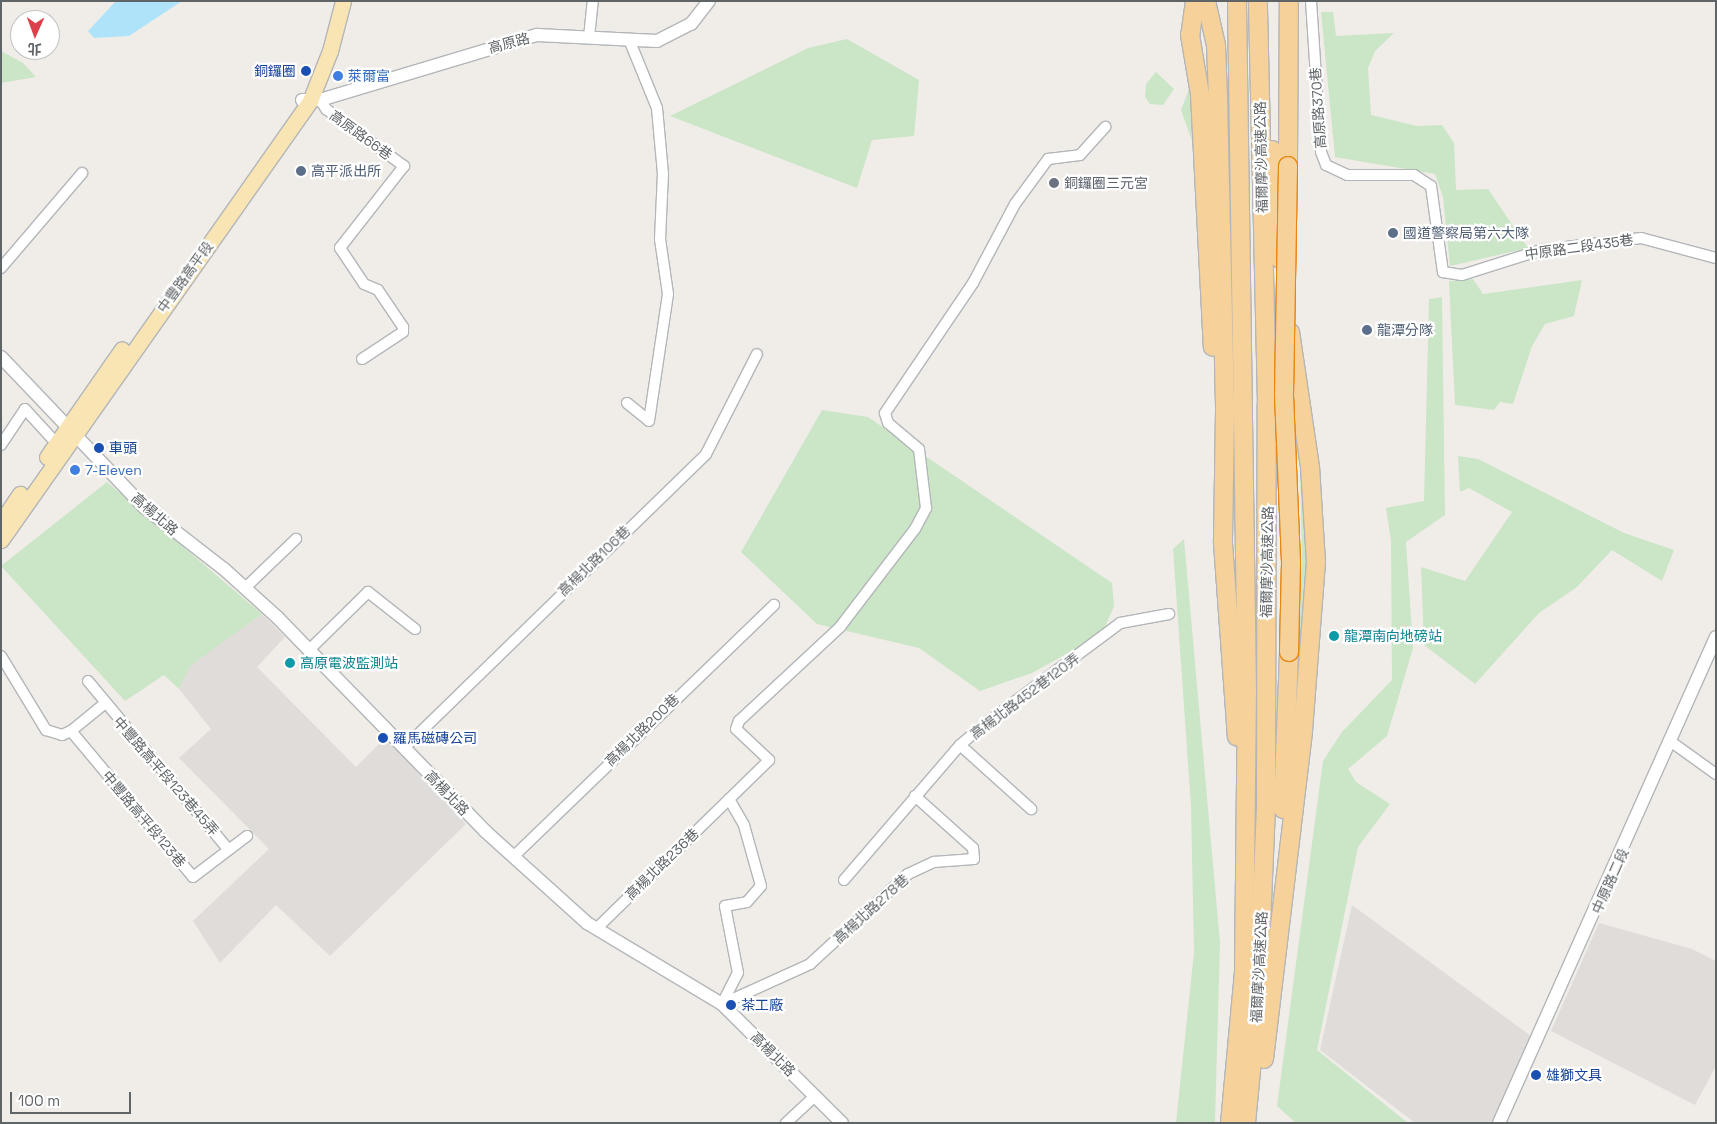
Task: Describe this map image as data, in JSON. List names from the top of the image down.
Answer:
{
  "streets": {
    "highway": ["福爾摩沙高速公路"],
    "main road": ["中豐路高平段"],
    "street": [
      "高原路",
      "高原路370巷",
      "高原路66巷",
      "中原路二段435巷",
      "高楊北路",
      "高楊北路106巷",
      "高楊北路452巷120弄",
      "高楊北路200巷",
      "中豐路高平段123巷45弄",
      "中豐路高平段123巷",
      "高楊北路236巷",
      "中原路二段",
      "高楊北路278巷"
    ]
  },
  "crossings": [
    ["高原路", "高原路66巷"],
    ["高原路", "中豐路高平段"],
    ["高原路370巷", "中原路二段435巷"],
    ["高原路66巷", "中豐路高平段"],
    ["中豐路高平段", "高楊北路"],
    ["高楊北路", "高楊北路106巷"],
    ["高楊北路", "高楊北路200巷"],
    ["高楊北路", "高楊北路236巷"],
    ["高楊北路", "高楊北路278巷"],
    ["高楊北路452巷120弄", "高楊北路278巷"],
    ["中豐路高平段123巷45弄", "中豐路高平段123巷"]
  ],
  "places": [
    "銅鑼圈",
    "萊爾富",
    "高平派出所",
    "銅鑼圈三元宮",
    "國道警察局第六大隊",
    "龍潭分隊",
    "車頭",
    "7-Eleven",
    "龍潭南向地磅站",
    "高原電波監測站",
    "羅馬磁磚公司",
    "茶工廠",
    "雄獅文具"
  ],
  "scale_bar": "100 m",
  "north": "bottom"
}
